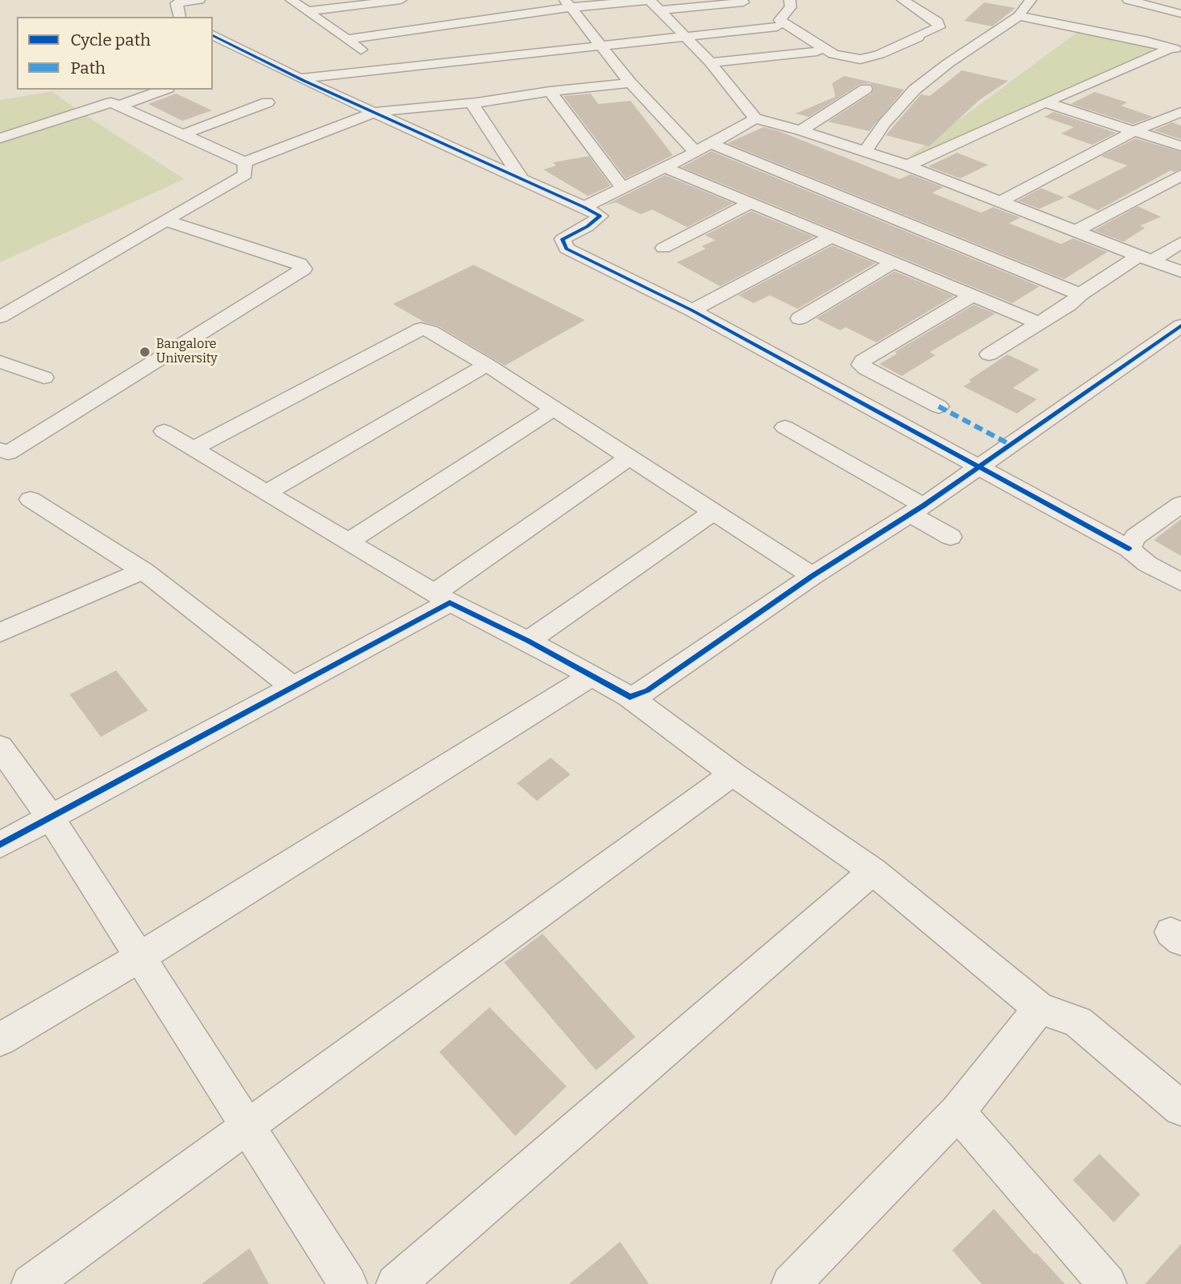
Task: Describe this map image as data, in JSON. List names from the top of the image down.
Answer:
{
  "places": ["Bangalore University"],
  "legend": ["Cycle path", "Path"]
}
